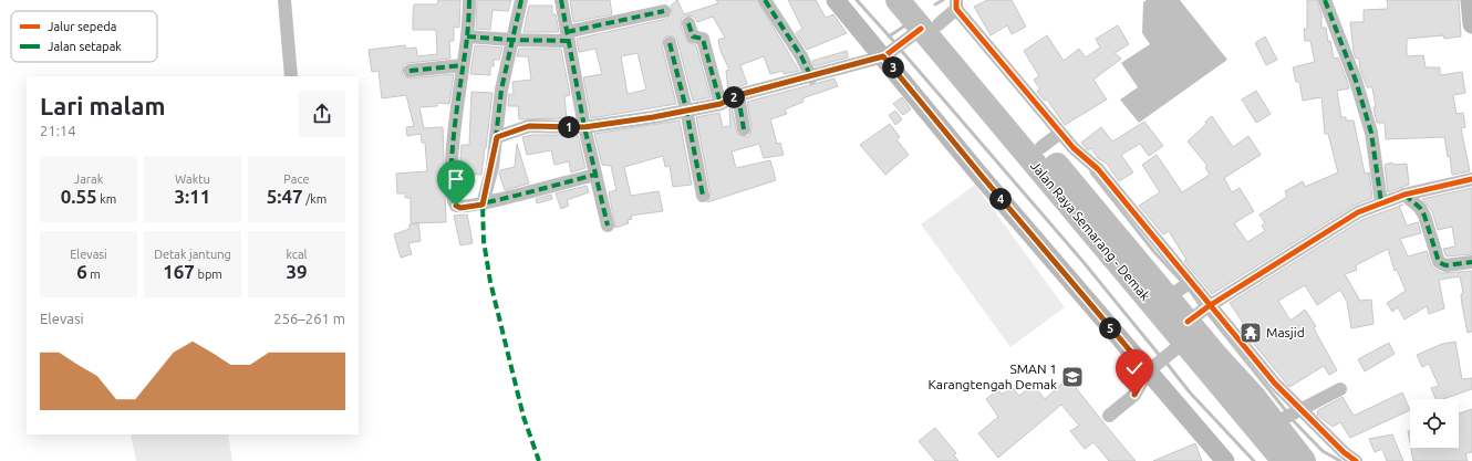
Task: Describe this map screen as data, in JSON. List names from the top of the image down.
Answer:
{
  "streets": {
    "highway": ["Jalan Raya Semarang - Demak"]
  },
  "places": {
    "temple": ["Masjid"],
    "school or university": ["SMAN 1 Karangtengah Demak"]
  },
  "legend": ["Jalur sepeda", "Jalan setapak"],
  "page": {
    "pins": [
      "3",
      "2",
      "1",
      "4",
      "5"
    ],
    "heading": ["Lari malam", "21:14"],
    "stats": [
      ["Jarak", "0.55 km"],
      ["Waktu", "3:11"],
      ["Pace", "5:47 /km"],
      ["Elevasi", "6 m"],
      ["Detak jantung", "167 bpm"],
      ["kcal", "39"]
    ],
    "chart": ["Elevasi", "256–261 m"]
  }
}
